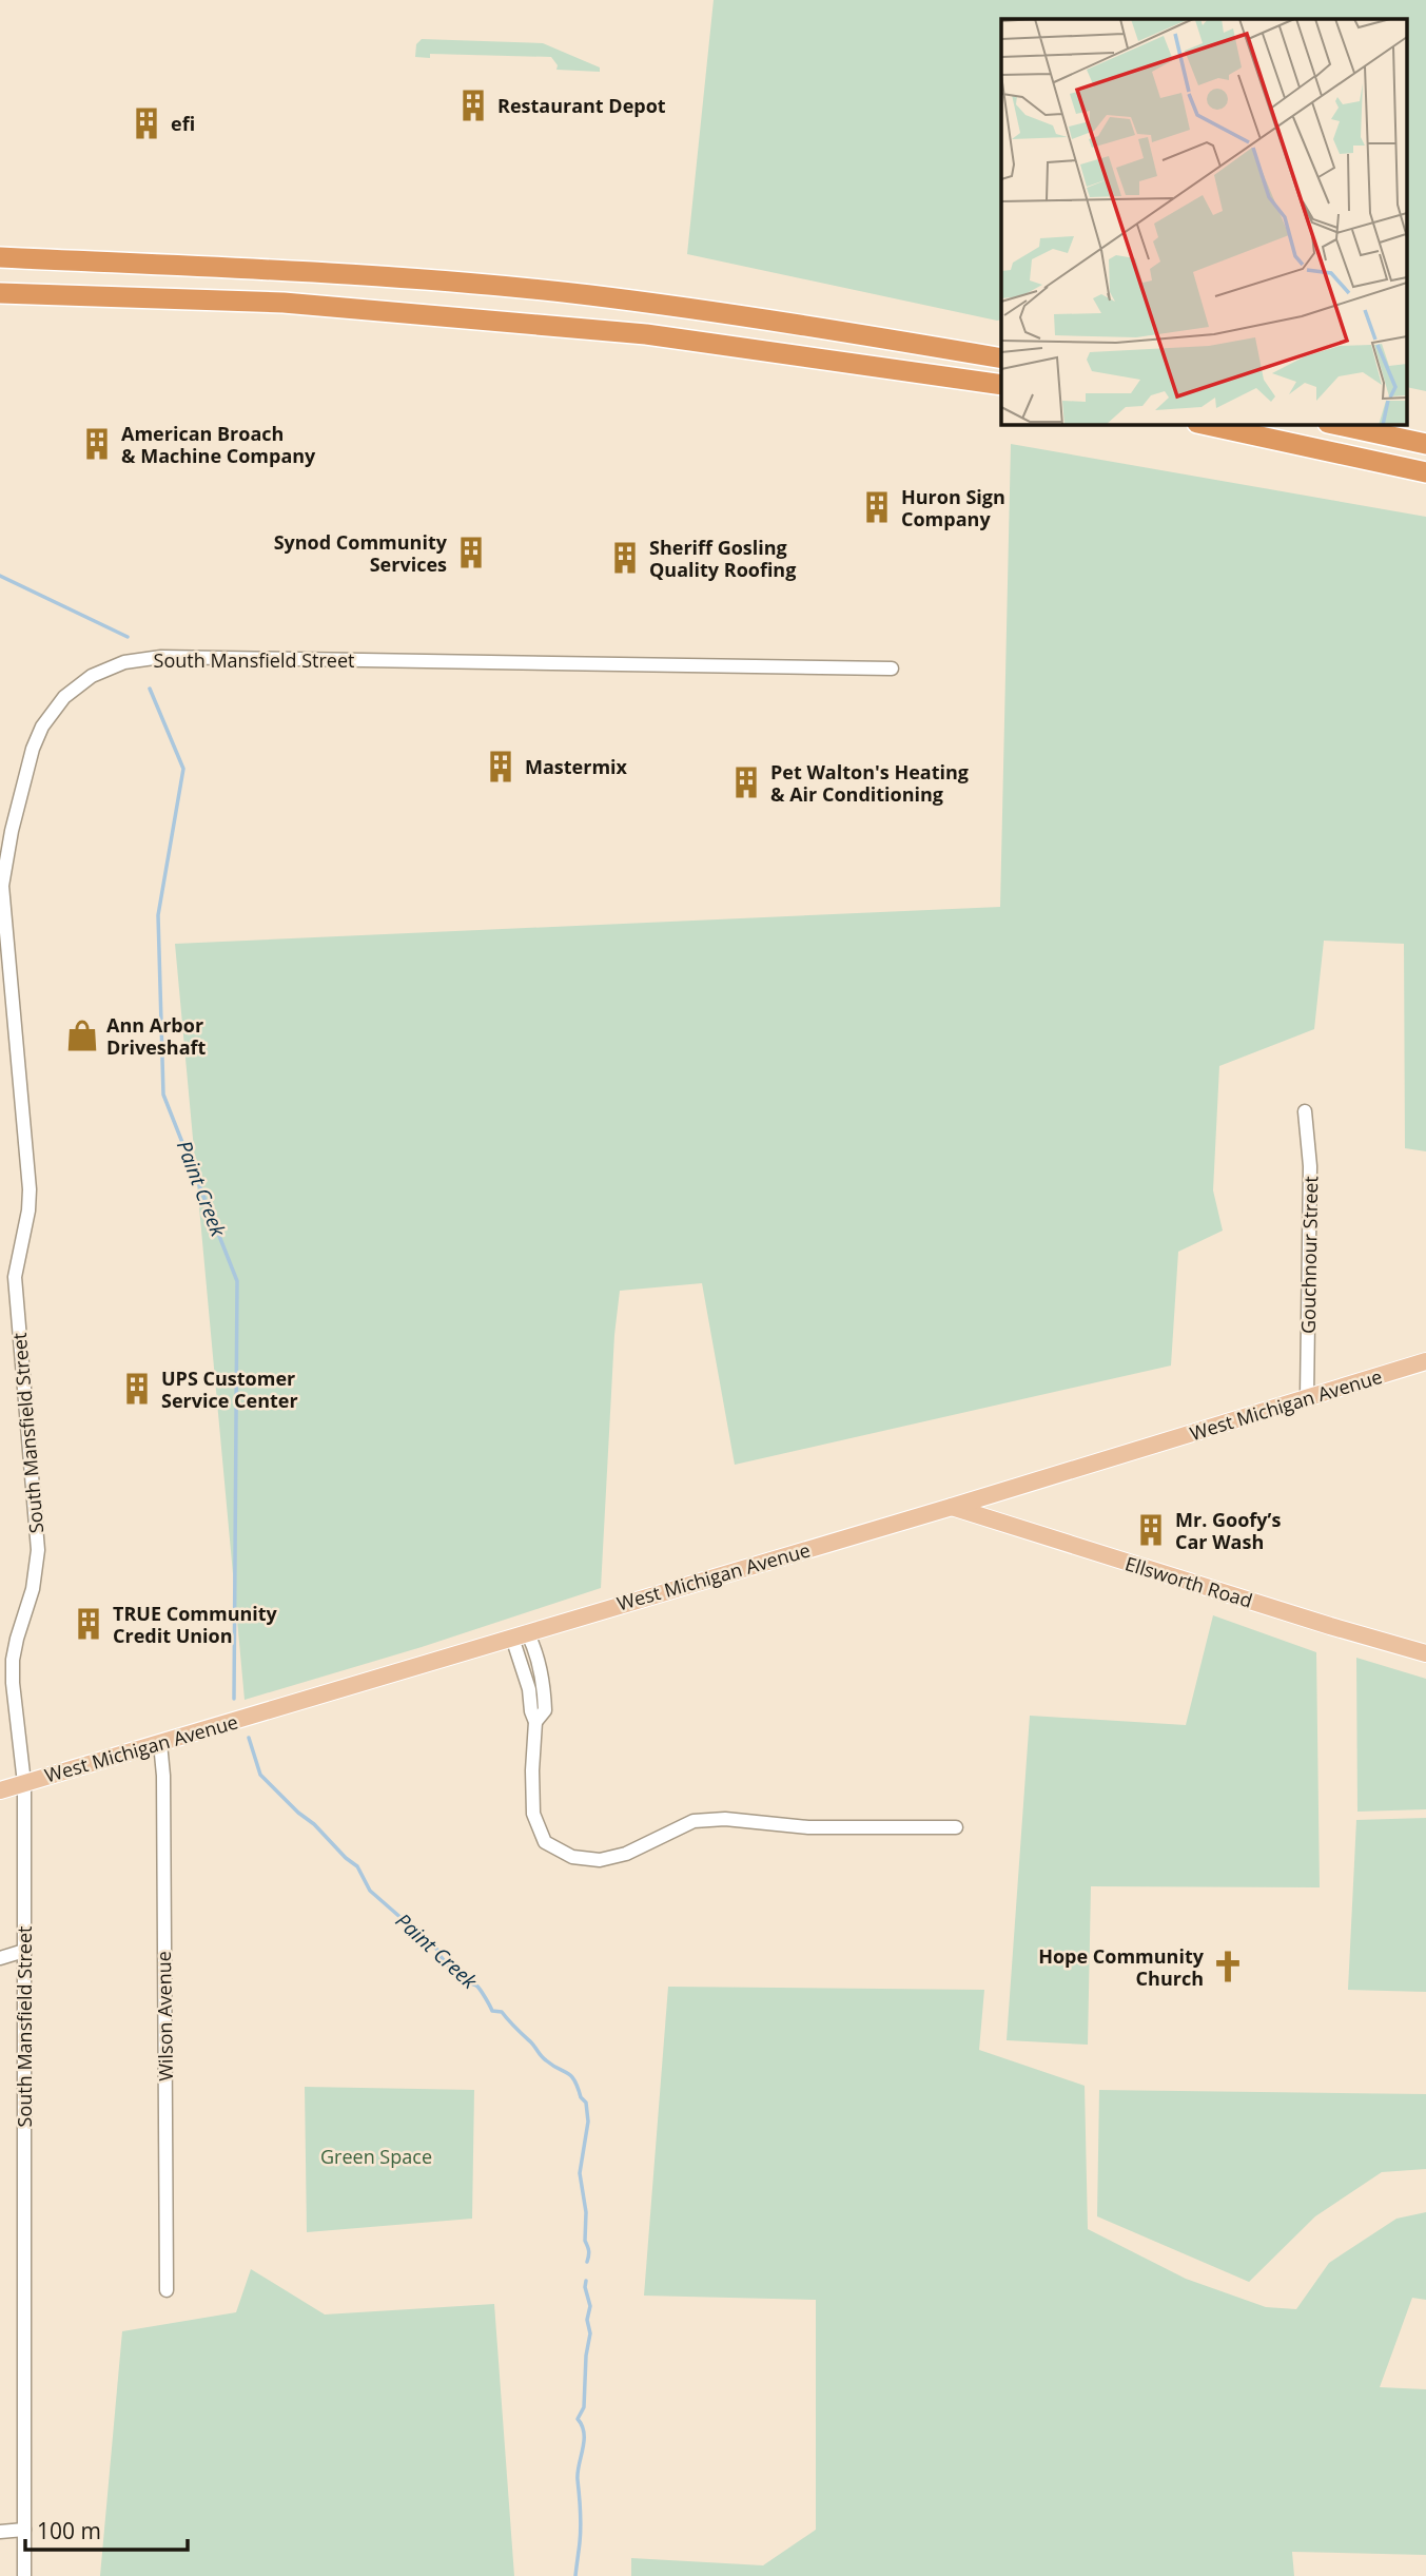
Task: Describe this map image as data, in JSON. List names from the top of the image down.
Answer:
{
  "streets": {
    "main road": ["West Michigan Avenue", "Ellsworth Road"],
    "street": ["South Mansfield Street", "Gouchnour Street", "Wilson Avenue"]
  },
  "crossings": [
    ["South Mansfield Street", "West Michigan Avenue"],
    ["Gouchnour Street", "West Michigan Avenue"],
    ["West Michigan Avenue", "Ellsworth Road"],
    ["West Michigan Avenue", "Wilson Avenue"]
  ],
  "water": ["Paint Creek"],
  "parks": ["Green Space"],
  "places": {
    "building": [
      "Restaurant Depot",
      "efi",
      "American Broach & Machine Company",
      "Huron Sign Company",
      "Synod Community Services",
      "Sheriff Gosling Quality Roofing",
      "Mastermix",
      "Pet Walton's Heating & Air Conditioning",
      "UPS Customer Service Center",
      "Mr. Goofy’s Car Wash",
      "TRUE Community Credit Union"
    ],
    "shop": ["Ann Arbor Driveshaft"],
    "church": ["Hope Community Church"]
  },
  "scale_bar": "100 m"
}
